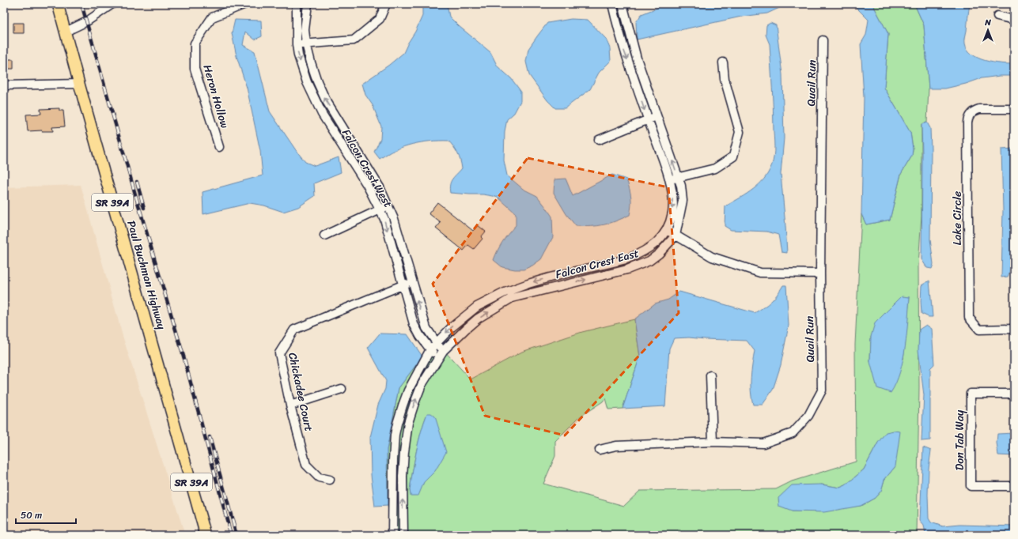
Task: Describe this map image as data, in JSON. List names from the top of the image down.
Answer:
{
  "streets": {
    "main road": ["SR 39A", "Paul Buchman Highway"],
    "street": [
      "Quail Run",
      "Heron Hollow",
      "Falcon Crest West",
      "Lake Circle",
      "Falcon Crest East",
      "Chickadee Court",
      "Don Tab Way"
    ]
  },
  "crossings": [
    ["Falcon Crest West", "Falcon Crest East"],
    ["Falcon Crest West", "Chickadee Court"]
  ],
  "scale_bar": "50 m",
  "north": "top"
}
